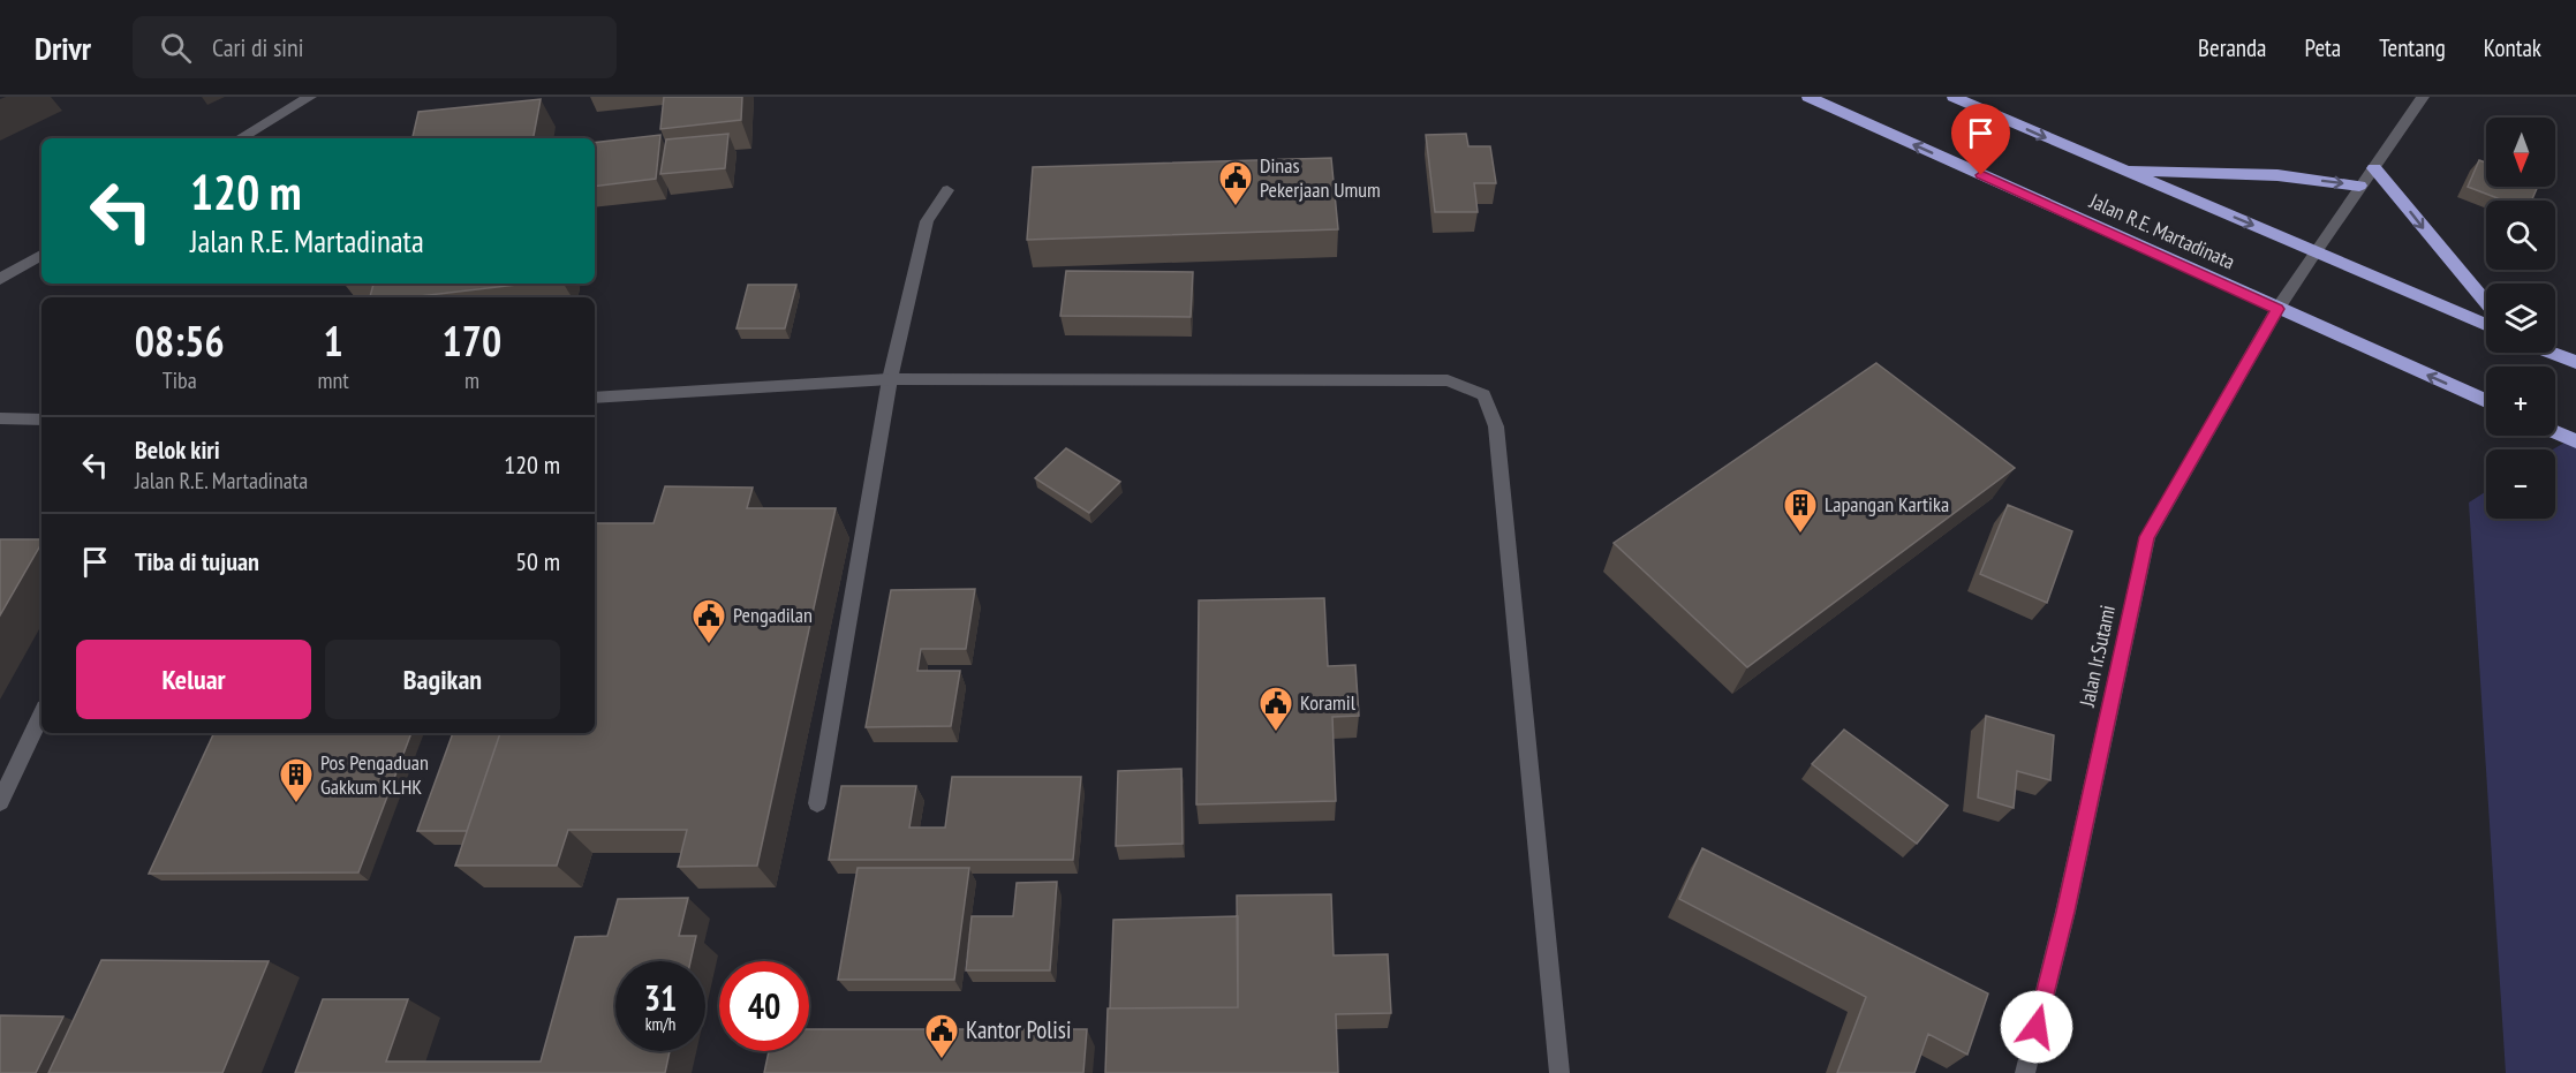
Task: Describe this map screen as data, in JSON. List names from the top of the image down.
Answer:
{
  "streets": {
    "highway": ["Jalan R.E. Martadinata"],
    "street": ["Jalan Ir.Sutami"]
  },
  "crossings": [
    ["Jalan R.E. Martadinata", "Jalan Ir.Sutami"]
  ],
  "places": {
    "public building": [
      "Dinas Pekerjaan Umum",
      "Pengadilan",
      "Koramil",
      "Kantor Polisi"
    ],
    "building": ["Lapangan Kartika", "Pos Pengaduan Gakkum KLHK"]
  },
  "north": "bottom",
  "page": {
    "header": "Drivr",
    "search": "Cari di sini",
    "nav": [
      "Beranda",
      "Peta",
      "Tentang",
      "Kontak"
    ],
    "map_buttons": ["+", "−"],
    "turn": ["120 m", "Jalan R.E. Martadinata"],
    "eta": [
      "08:56",
      "Tiba",
      "1",
      "mnt",
      "170",
      "m"
    ],
    "list": [
      {
        "name": "Belok kiri",
        "note": "Jalan R.E. Martadinata",
        "value": "120 m"
      },
      {
        "name": "Tiba di tujuan",
        "value": "50 m"
      }
    ],
    "buttons": ["Keluar", "Bagikan"],
    "speed": "31 km/h",
    "limit": "40"
  }
}
